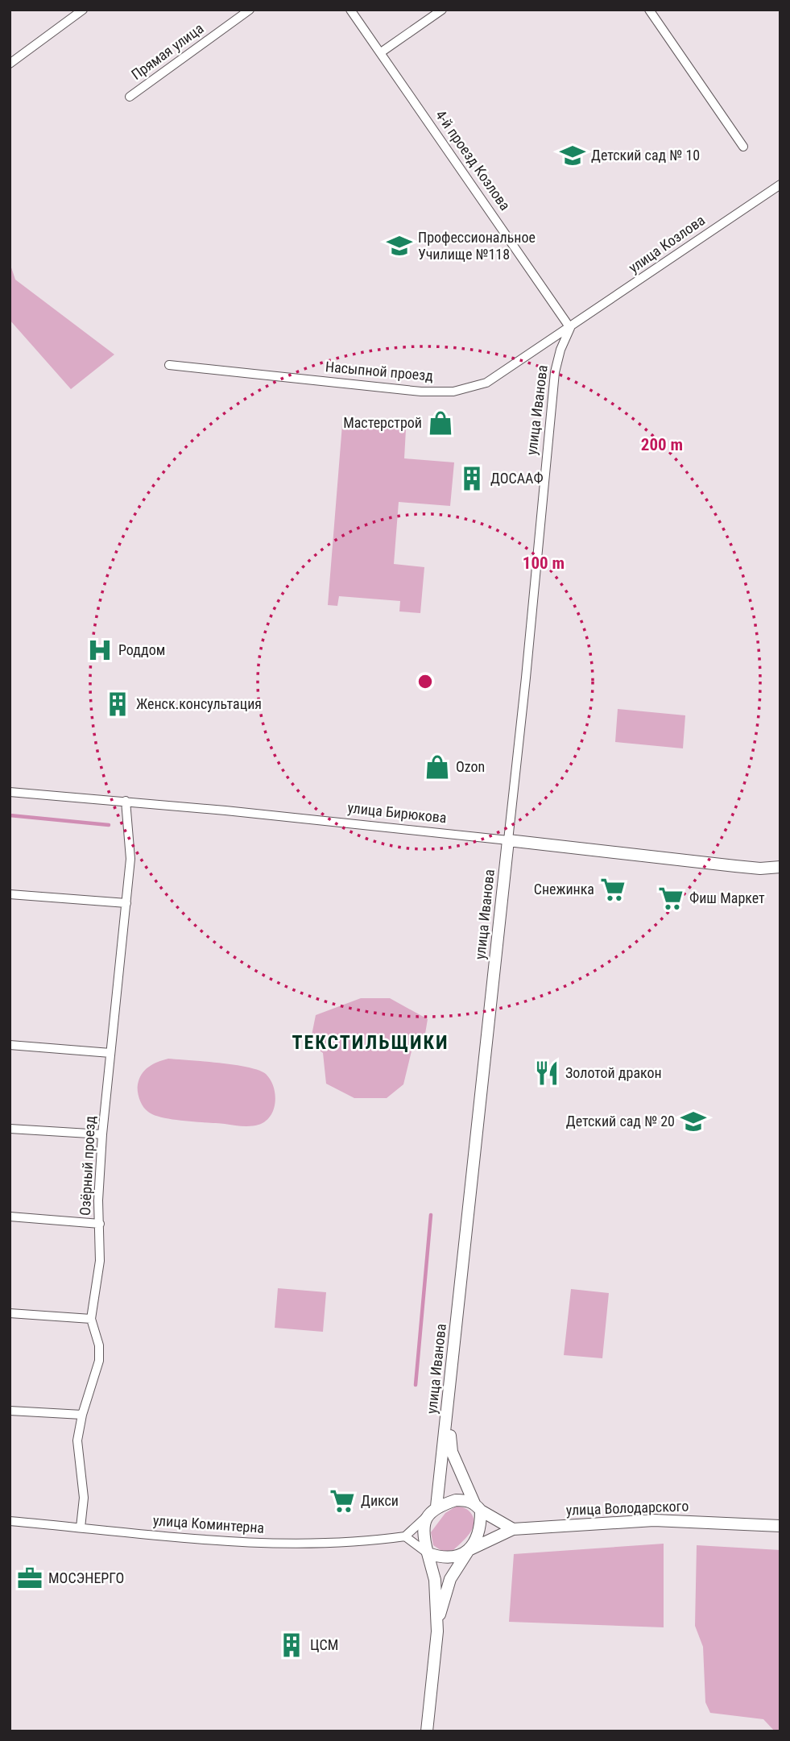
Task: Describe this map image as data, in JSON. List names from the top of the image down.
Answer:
{
  "streets": {
    "street": [
      "Прямая улица",
      "4-й проезд Козлова",
      "улица Козлова",
      "Насыпной проезд",
      "улица Иванова",
      "улица Бирюкова",
      "Озёрный проезд",
      "улица Володарского",
      "улица Коминтерна"
    ]
  },
  "crossings": [
    ["4-й проезд Козлова", "улица Козлова"],
    ["4-й проезд Козлова", "Насыпной проезд"],
    ["4-й проезд Козлова", "улица Иванова"],
    ["улица Козлова", "Насыпной проезд"],
    ["улица Козлова", "улица Иванова"],
    ["Насыпной проезд", "улица Иванова"],
    ["улица Иванова", "улица Бирюкова"],
    ["улица Бирюкова", "Озёрный проезд"],
    ["Озёрный проезд", "улица Коминтерна"]
  ],
  "districts": ["ТЕКСТИЛЬЩИКИ"],
  "places": {
    "school or university": ["Детский сад № 10", "Профессиональное Училище №118", "Детский сад № 20"],
    "shop": ["Мастерстрой", "Ozon"],
    "building": ["ДОСААФ", "Женск.консультация", "ЦСМ"],
    "hospital": ["Роддом"],
    "supermarket": ["Снежинка", "Фиш Маркет", "Дикси"],
    "restaurant": ["Золотой дракон"],
    "office": ["МОСЭНЕРГО"]
  },
  "rings": ["200 m", "100 m"]
}
